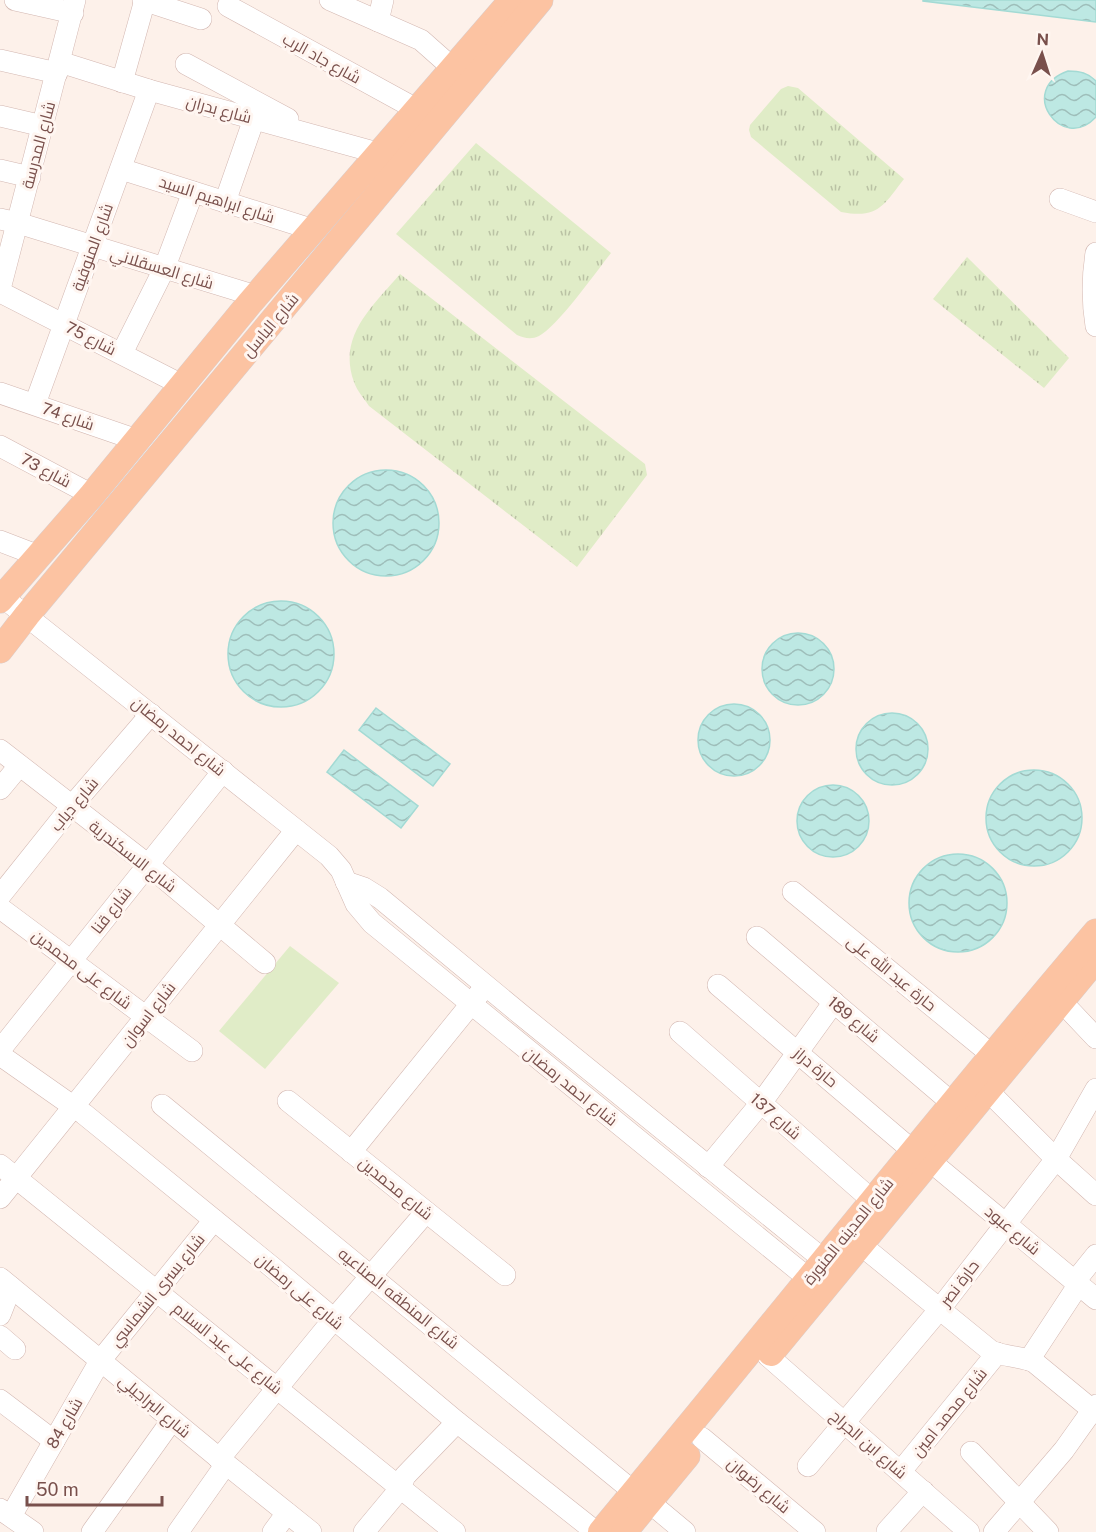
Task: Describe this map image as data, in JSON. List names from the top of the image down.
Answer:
{
  "streets": {
    "main road": ["شارع الباسل", "شارع المدينه المنورة"],
    "street": [
      "شارع جاد الرب",
      "شارع بدران",
      "شارع المدرسة",
      "شارع ابراهيم السيد",
      "شارع المنوفية",
      "شارع العسقلاني",
      "شارع 75",
      "شارع 74",
      "شارع 73",
      "شارع احمد رمضان",
      "شارع دياب",
      "شارع الاسكندرية",
      "شارع قنا",
      "شارع على محمدين",
      "حارة عبد الله على",
      "شارع اسوان",
      "شارع 189",
      "حارة دراز",
      "شارع 137",
      "شارع محمدين",
      "شارع عبود",
      "حارة نصر",
      "شارع يسرى الشماسي",
      "شارع على رمضان",
      "شارع المنطقه الصناعيه",
      "شارع على عبد السلام",
      "شارع البراجيلي",
      "شارع محمد امين",
      "شارع 84",
      "شارع ابن الجراح",
      "شارع رضوان"
    ]
  },
  "crossings": [
    ["شارع جاد الرب", "شارع الباسل"],
    ["شارع بدران", "شارع المدرسة"],
    ["شارع بدران", "شارع المنوفية"],
    ["شارع بدران", "شارع الباسل"],
    ["شارع المدرسة", "شارع العسقلاني"],
    ["شارع المدرسة", "شارع 75"],
    ["شارع ابراهيم السيد", "شارع المنوفية"],
    ["شارع ابراهيم السيد", "شارع الباسل"],
    ["شارع المنوفية", "شارع العسقلاني"],
    ["شارع المنوفية", "شارع 75"],
    ["شارع المنوفية", "شارع 74"],
    ["شارع العسقلاني", "شارع الباسل"],
    ["شارع الباسل", "شارع 75"],
    ["شارع الباسل", "شارع 74"],
    ["شارع الباسل", "شارع 73"],
    ["شارع الباسل", "شارع احمد رمضان"],
    ["شارع احمد رمضان", "شارع دياب"],
    ["شارع احمد رمضان", "شارع قنا"],
    ["شارع احمد رمضان", "شارع اسوان"],
    ["شارع احمد رمضان", "شارع المدينه المنورة"],
    ["شارع دياب", "شارع الاسكندرية"],
    ["شارع الاسكندرية", "شارع قنا"],
    ["شارع الاسكندرية", "شارع اسوان"],
    ["شارع قنا", "شارع على محمدين"],
    ["شارع على محمدين", "شارع اسوان"],
    ["حارة عبد الله على", "شارع المدينه المنورة"],
    ["شارع اسوان", "شارع على رمضان"],
    ["شارع اسوان", "شارع على عبد السلام"],
    ["شارع 189", "شارع المدينه المنورة"],
    ["حارة دراز", "شارع عبود"],
    ["حارة دراز", "شارع المدينه المنورة"],
    ["شارع 137", "شارع المدينه المنورة"],
    ["شارع عبود", "شارع المدينه المنورة"],
    ["شارع عبود", "حارة نصر"],
    ["شارع المدينه المنورة", "شارع المنطقه الصناعيه"],
    ["شارع المدينه المنورة", "شارع ابن الجراح"],
    ["شارع المدينه المنورة", "شارع رضوان"],
    ["حارة نصر", "شارع ابن الجراح"],
    ["شارع يسرى الشماسي", "شارع على رمضان"],
    ["شارع يسرى الشماسي", "شارع على عبد السلام"],
    ["شارع يسرى الشماسي", "شارع البراجيلي"],
    ["شارع يسرى الشماسي", "شارع 84"],
    ["شارع البراجيلي", "شارع 84"],
    ["شارع محمد امين", "شارع ابن الجراح"]
  ],
  "scale_bar": "50 m",
  "north": "top"
}
